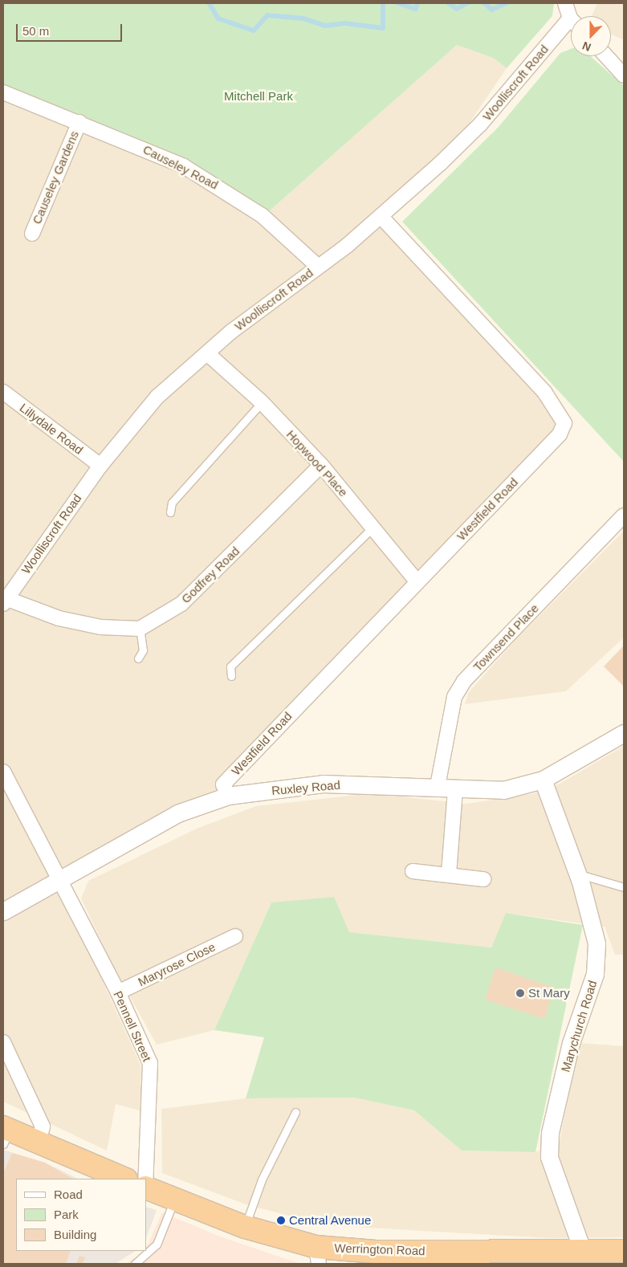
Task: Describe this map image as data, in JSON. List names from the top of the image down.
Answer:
{
  "streets": {
    "highway": ["Werrington Road"],
    "street": [
      "Woolliscroft Road",
      "Causeley Road",
      "Causeley Gardens",
      "Lillydale Road",
      "Hopwood Place",
      "Westfield Road",
      "Godfrey Road",
      "Townsend Place",
      "Ruxley Road",
      "Maryrose Close",
      "Pennell Street",
      "Marychurch Road"
    ]
  },
  "crossings": [
    ["Woolliscroft Road", "Causeley Road"],
    ["Woolliscroft Road", "Lillydale Road"],
    ["Woolliscroft Road", "Hopwood Place"],
    ["Woolliscroft Road", "Westfield Road"],
    ["Causeley Road", "Causeley Gardens"],
    ["Hopwood Place", "Westfield Road"],
    ["Hopwood Place", "Godfrey Road"],
    ["Westfield Road", "Ruxley Road"],
    ["Townsend Place", "Ruxley Road"],
    ["Ruxley Road", "Pennell Street"],
    ["Ruxley Road", "Marychurch Road"],
    ["Maryrose Close", "Pennell Street"],
    ["Marychurch Road", "Werrington Road"]
  ],
  "parks": ["Mitchell Park"],
  "places": ["St Mary", "Central Avenue"],
  "legend": ["Road", "Park", "Building"],
  "scale_bar": "50 m",
  "north": "bottom"
}
